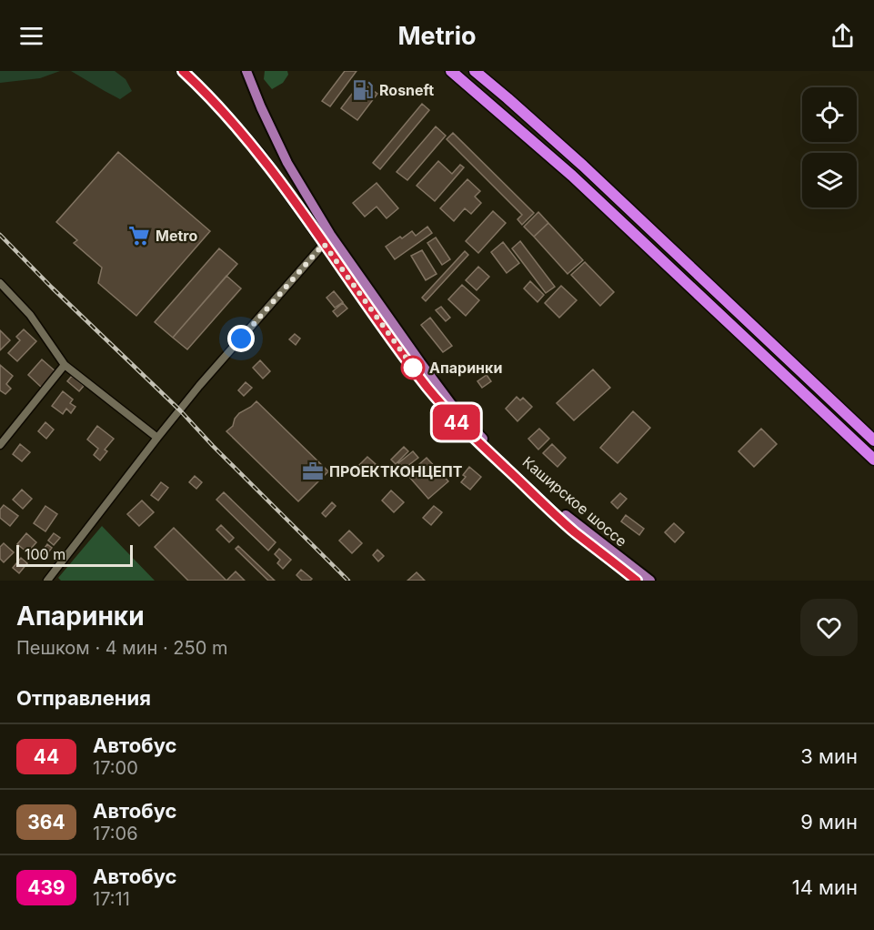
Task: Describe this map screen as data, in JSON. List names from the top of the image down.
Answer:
{
  "streets": {
    "main road": ["Каширское шоссе"]
  },
  "places": {
    "fuel station": ["Rosneft"],
    "supermarket": ["Metro"],
    "other": ["Апаринки"],
    "office": ["ПРОЕКТКОНЦЕПТ"]
  },
  "lines": ["bus line 44"],
  "scale_bar": "100 m",
  "page": {
    "header": "Metrio",
    "on_map": "44",
    "scale": "100 m",
    "heading": [
      ["Апаринки", "Пешком · 4 мин · 250 m"],
      "Отправления"
    ],
    "list": [
      {
        "mark": "44",
        "name": "Автобус",
        "note": "17:00",
        "value": "3 мин"
      },
      {
        "mark": "364",
        "name": "Автобус",
        "note": "17:06",
        "value": "9 мин"
      },
      {
        "mark": "439",
        "name": "Автобус",
        "note": "17:11",
        "value": "14 мин"
      }
    ]
  }
}
